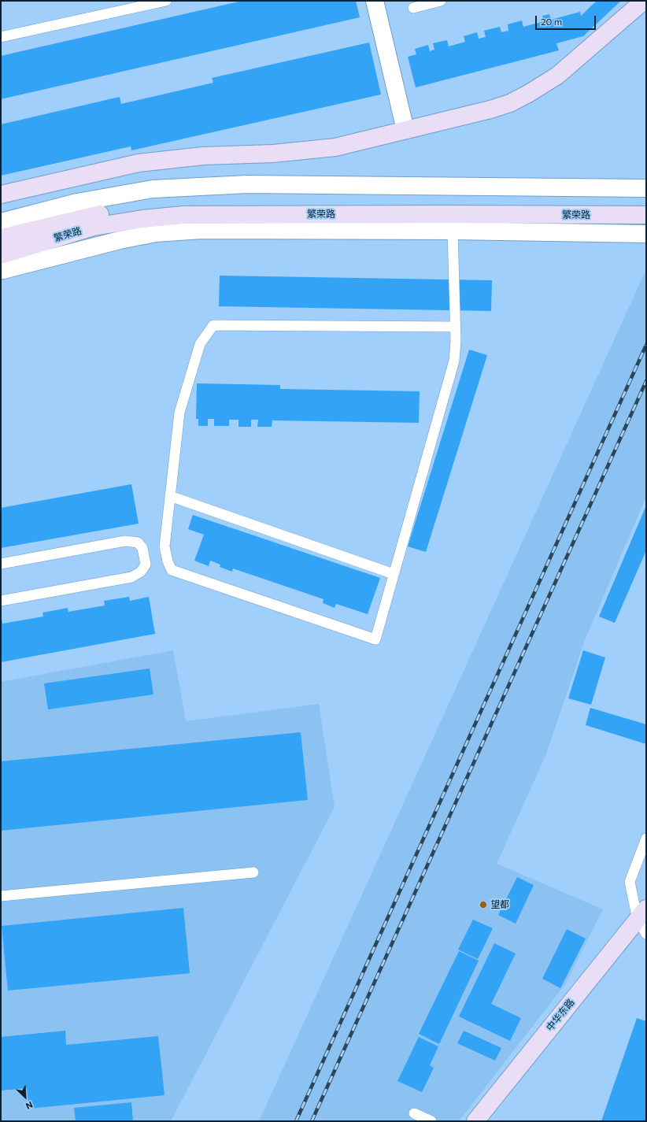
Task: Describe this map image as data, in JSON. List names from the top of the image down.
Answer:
{
  "streets": {
    "main road": ["繁荣路", "中华东路"]
  },
  "places": ["望都"],
  "scale_bar": "20 m",
  "north": "bottom right"
}
